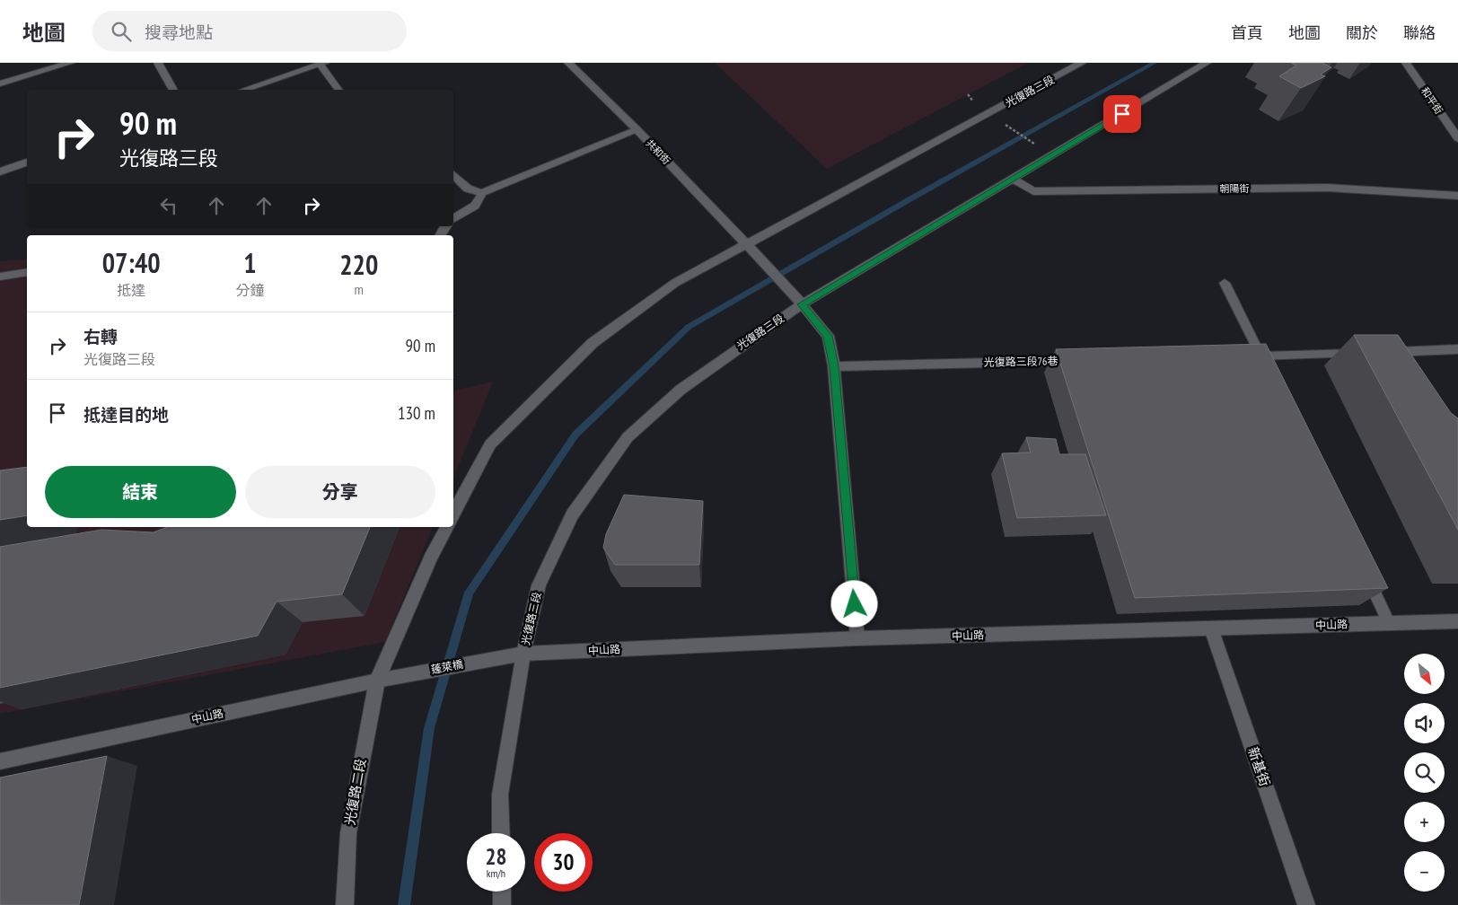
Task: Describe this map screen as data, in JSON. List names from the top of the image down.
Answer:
{
  "streets": {
    "street": [
      "光復路三段",
      "和平街",
      "共和街",
      "朝陽街",
      "光復路三段76巷",
      "中山路",
      "蓬萊橋",
      "新基街",
      "光復路二段"
    ]
  },
  "crossings": [
    ["光復路三段", "共和街"],
    ["光復路三段", "朝陽街"],
    ["光復路三段", "中山路"],
    ["中山路", "蓬萊橋"],
    ["中山路", "新基街"],
    ["中山路", "光復路二段"]
  ],
  "north": "bottom right",
  "page": {
    "header": "地圖",
    "search": "搜尋地點",
    "nav": [
      "首頁",
      "地圖",
      "關於",
      "聯絡"
    ],
    "turn": ["90 m", "光復路三段"],
    "eta": [
      "07:40",
      "抵達",
      "1",
      "分鐘",
      "220",
      "m"
    ],
    "list": [
      {
        "name": "右轉",
        "note": "光復路三段",
        "value": "90 m"
      },
      {
        "name": "抵達目的地",
        "value": "130 m"
      }
    ],
    "buttons": ["結束", "分享"],
    "map_buttons": ["+", "−"],
    "speed": "28 km/h",
    "limit": "30"
  }
}
